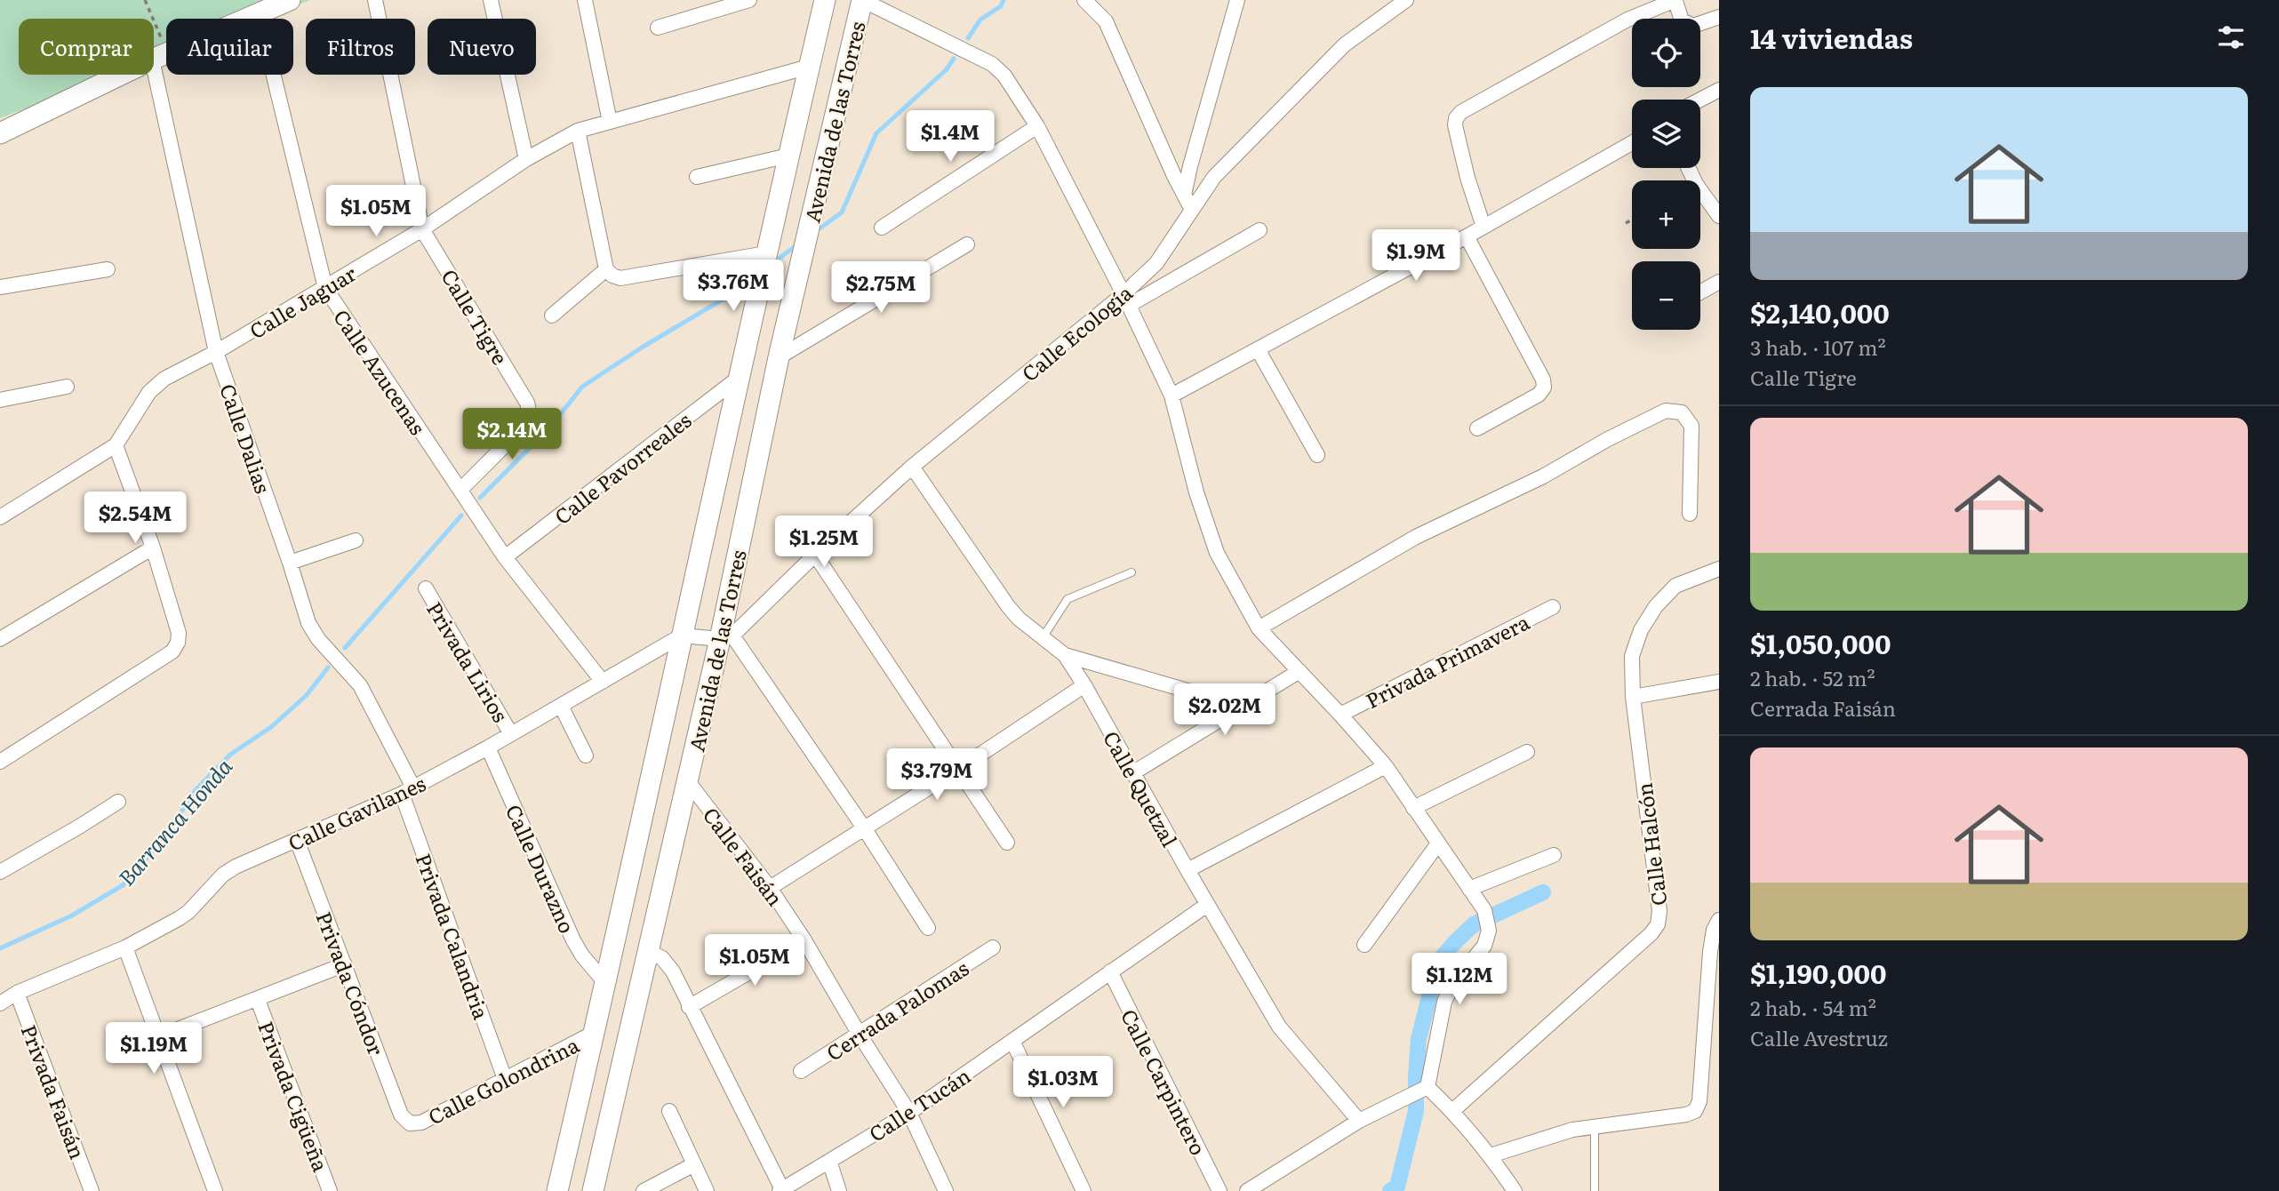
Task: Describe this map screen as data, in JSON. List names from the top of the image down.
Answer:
{
  "streets": {
    "main road": ["Avenida de las Torres"],
    "street": [
      "Calle Jaguar",
      "Calle Tigre",
      "Calle Ecología",
      "Calle Azucenas",
      "Calle Dalias",
      "Calle Pavorreales",
      "Privada Primavera",
      "Privada Lirios",
      "Calle Quetzal",
      "Calle Gavilanes",
      "Calle Halcón",
      "Calle Faisán",
      "Calle Durazno",
      "Privada Calandria",
      "Privada Cóndor",
      "Cerrada Palomas",
      "Calle Golondrina",
      "Calle Carpintero",
      "Privada Faisán",
      "Privada Cigüeña",
      "Calle Tucán"
    ]
  },
  "crossings": [
    ["Avenida de las Torres", "Calle Jaguar"],
    ["Avenida de las Torres", "Calle Ecología"],
    ["Avenida de las Torres", "Calle Pavorreales"],
    ["Avenida de las Torres", "Calle Gavilanes"],
    ["Avenida de las Torres", "Calle Faisán"],
    ["Avenida de las Torres", "Calle Durazno"],
    ["Avenida de las Torres", "Calle Golondrina"],
    ["Calle Jaguar", "Calle Tigre"],
    ["Calle Jaguar", "Calle Azucenas"],
    ["Calle Jaguar", "Calle Dalias"],
    ["Calle Tigre", "Calle Azucenas"],
    ["Calle Ecología", "Calle Quetzal"],
    ["Calle Azucenas", "Calle Pavorreales"],
    ["Calle Azucenas", "Calle Gavilanes"],
    ["Calle Dalias", "Calle Gavilanes"],
    ["Calle Dalias", "Privada Calandria"],
    ["Privada Lirios", "Calle Gavilanes"],
    ["Calle Quetzal", "Calle Tucán"],
    ["Calle Gavilanes", "Calle Durazno"],
    ["Calle Gavilanes", "Privada Calandria"],
    ["Calle Gavilanes", "Privada Cóndor"],
    ["Calle Gavilanes", "Privada Faisán"],
    ["Calle Faisán", "Cerrada Palomas"],
    ["Calle Faisán", "Calle Tucán"],
    ["Privada Calandria", "Calle Golondrina"],
    ["Privada Cóndor", "Calle Golondrina"],
    ["Calle Carpintero", "Calle Tucán"]
  ],
  "water": ["Barranca Honda"],
  "page": {
    "heading": "14 viviendas",
    "map_buttons": ["+", "−"],
    "chip": [
      "Comprar",
      "Alquilar",
      "Filtros",
      "Nuevo"
    ],
    "list": [
      {
        "name": "$2,140,000",
        "note": "3 hab. · 107 m² · Calle Tigre"
      },
      {
        "name": "$1,050,000",
        "note": "2 hab. · 52 m² · Cerrada Faisán"
      },
      {
        "name": "$1,190,000",
        "note": "2 hab. · 54 m² · Calle Avestruz"
      }
    ],
    "price": [
      "$1.4M",
      "$1.05M",
      "$1.9M",
      "$3.76M",
      "$2.75M",
      "$2.14M",
      "$2.54M",
      "$1.25M",
      "$2.02M",
      "$3.79M",
      "$1.05M",
      "$1.12M",
      "$1.19M",
      "$1.03M"
    ]
  }
}
